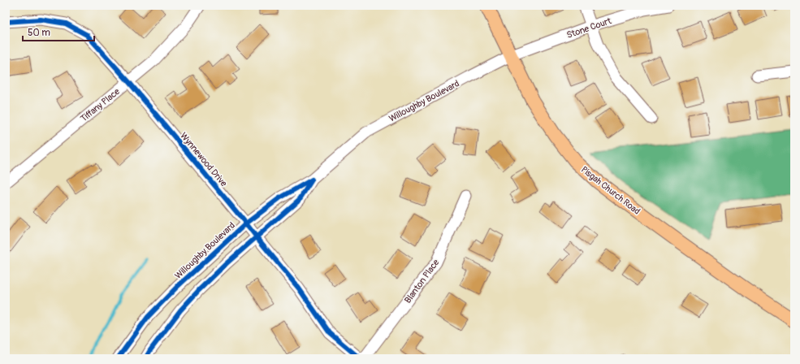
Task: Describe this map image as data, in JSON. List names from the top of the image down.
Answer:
{
  "streets": {
    "main road": ["Pisgah Church Road"],
    "street": [
      "Stone Court",
      "Willoughby Boulevard",
      "Tiffany Place",
      "Wynnewood Drive",
      "Blanton Place"
    ]
  },
  "crossings": [
    ["Stone Court", "Willoughby Boulevard"],
    ["Stone Court", "Pisgah Church Road"],
    ["Willoughby Boulevard", "Wynnewood Drive"],
    ["Willoughby Boulevard", "Pisgah Church Road"],
    ["Tiffany Place", "Wynnewood Drive"]
  ],
  "scale_bar": "50 m"
}
